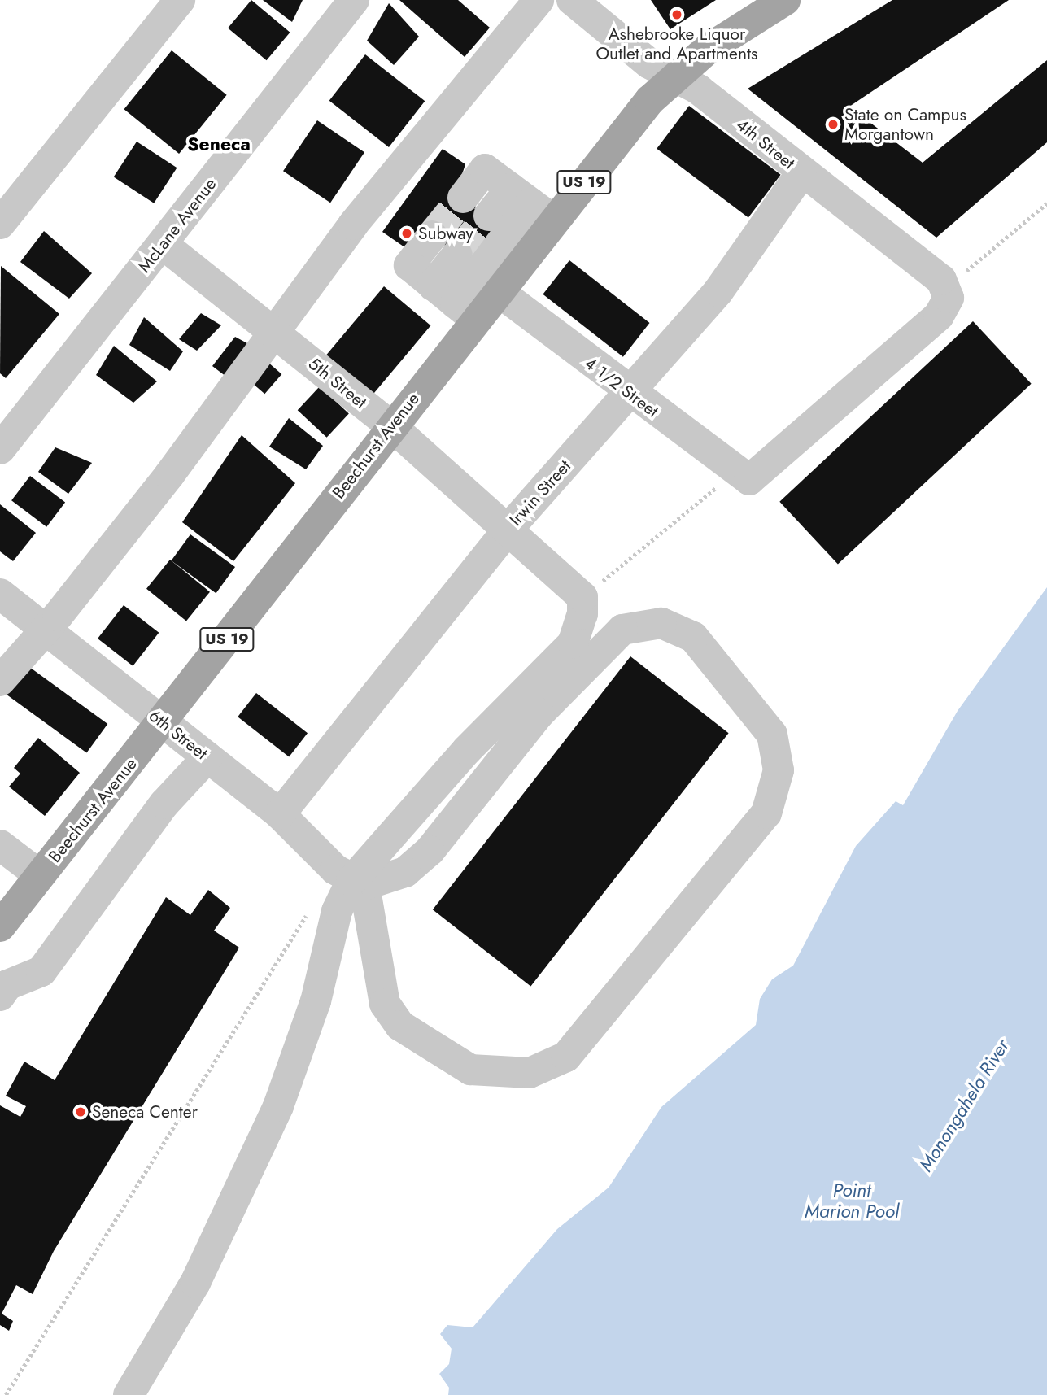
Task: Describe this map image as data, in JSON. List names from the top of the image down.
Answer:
{
  "streets": {
    "main road": ["US 19", "Beechurst Avenue"],
    "street": [
      "4th Street",
      "McLane Avenue",
      "5th Street",
      "4 1/2 Street",
      "Irwin Street",
      "6th Street"
    ]
  },
  "crossings": [
    ["4th Street", "4 1/2 Street"],
    ["4th Street", "Beechurst Avenue"],
    ["4th Street", "Irwin Street"],
    ["McLane Avenue", "5th Street"],
    ["5th Street", "Beechurst Avenue"],
    ["5th Street", "Irwin Street"],
    ["5th Street", "6th Street"],
    ["4 1/2 Street", "Beechurst Avenue"],
    ["4 1/2 Street", "Irwin Street"],
    ["Beechurst Avenue", "6th Street"],
    ["Irwin Street", "6th Street"]
  ],
  "districts": ["Seneca"],
  "water": ["Monongahela River", "Point Marion Pool"],
  "places": [
    "Ashebrooke Liquor Outlet and Apartments",
    "State on Campus Morgantown",
    "Subway",
    "Seneca Center"
  ]
}
